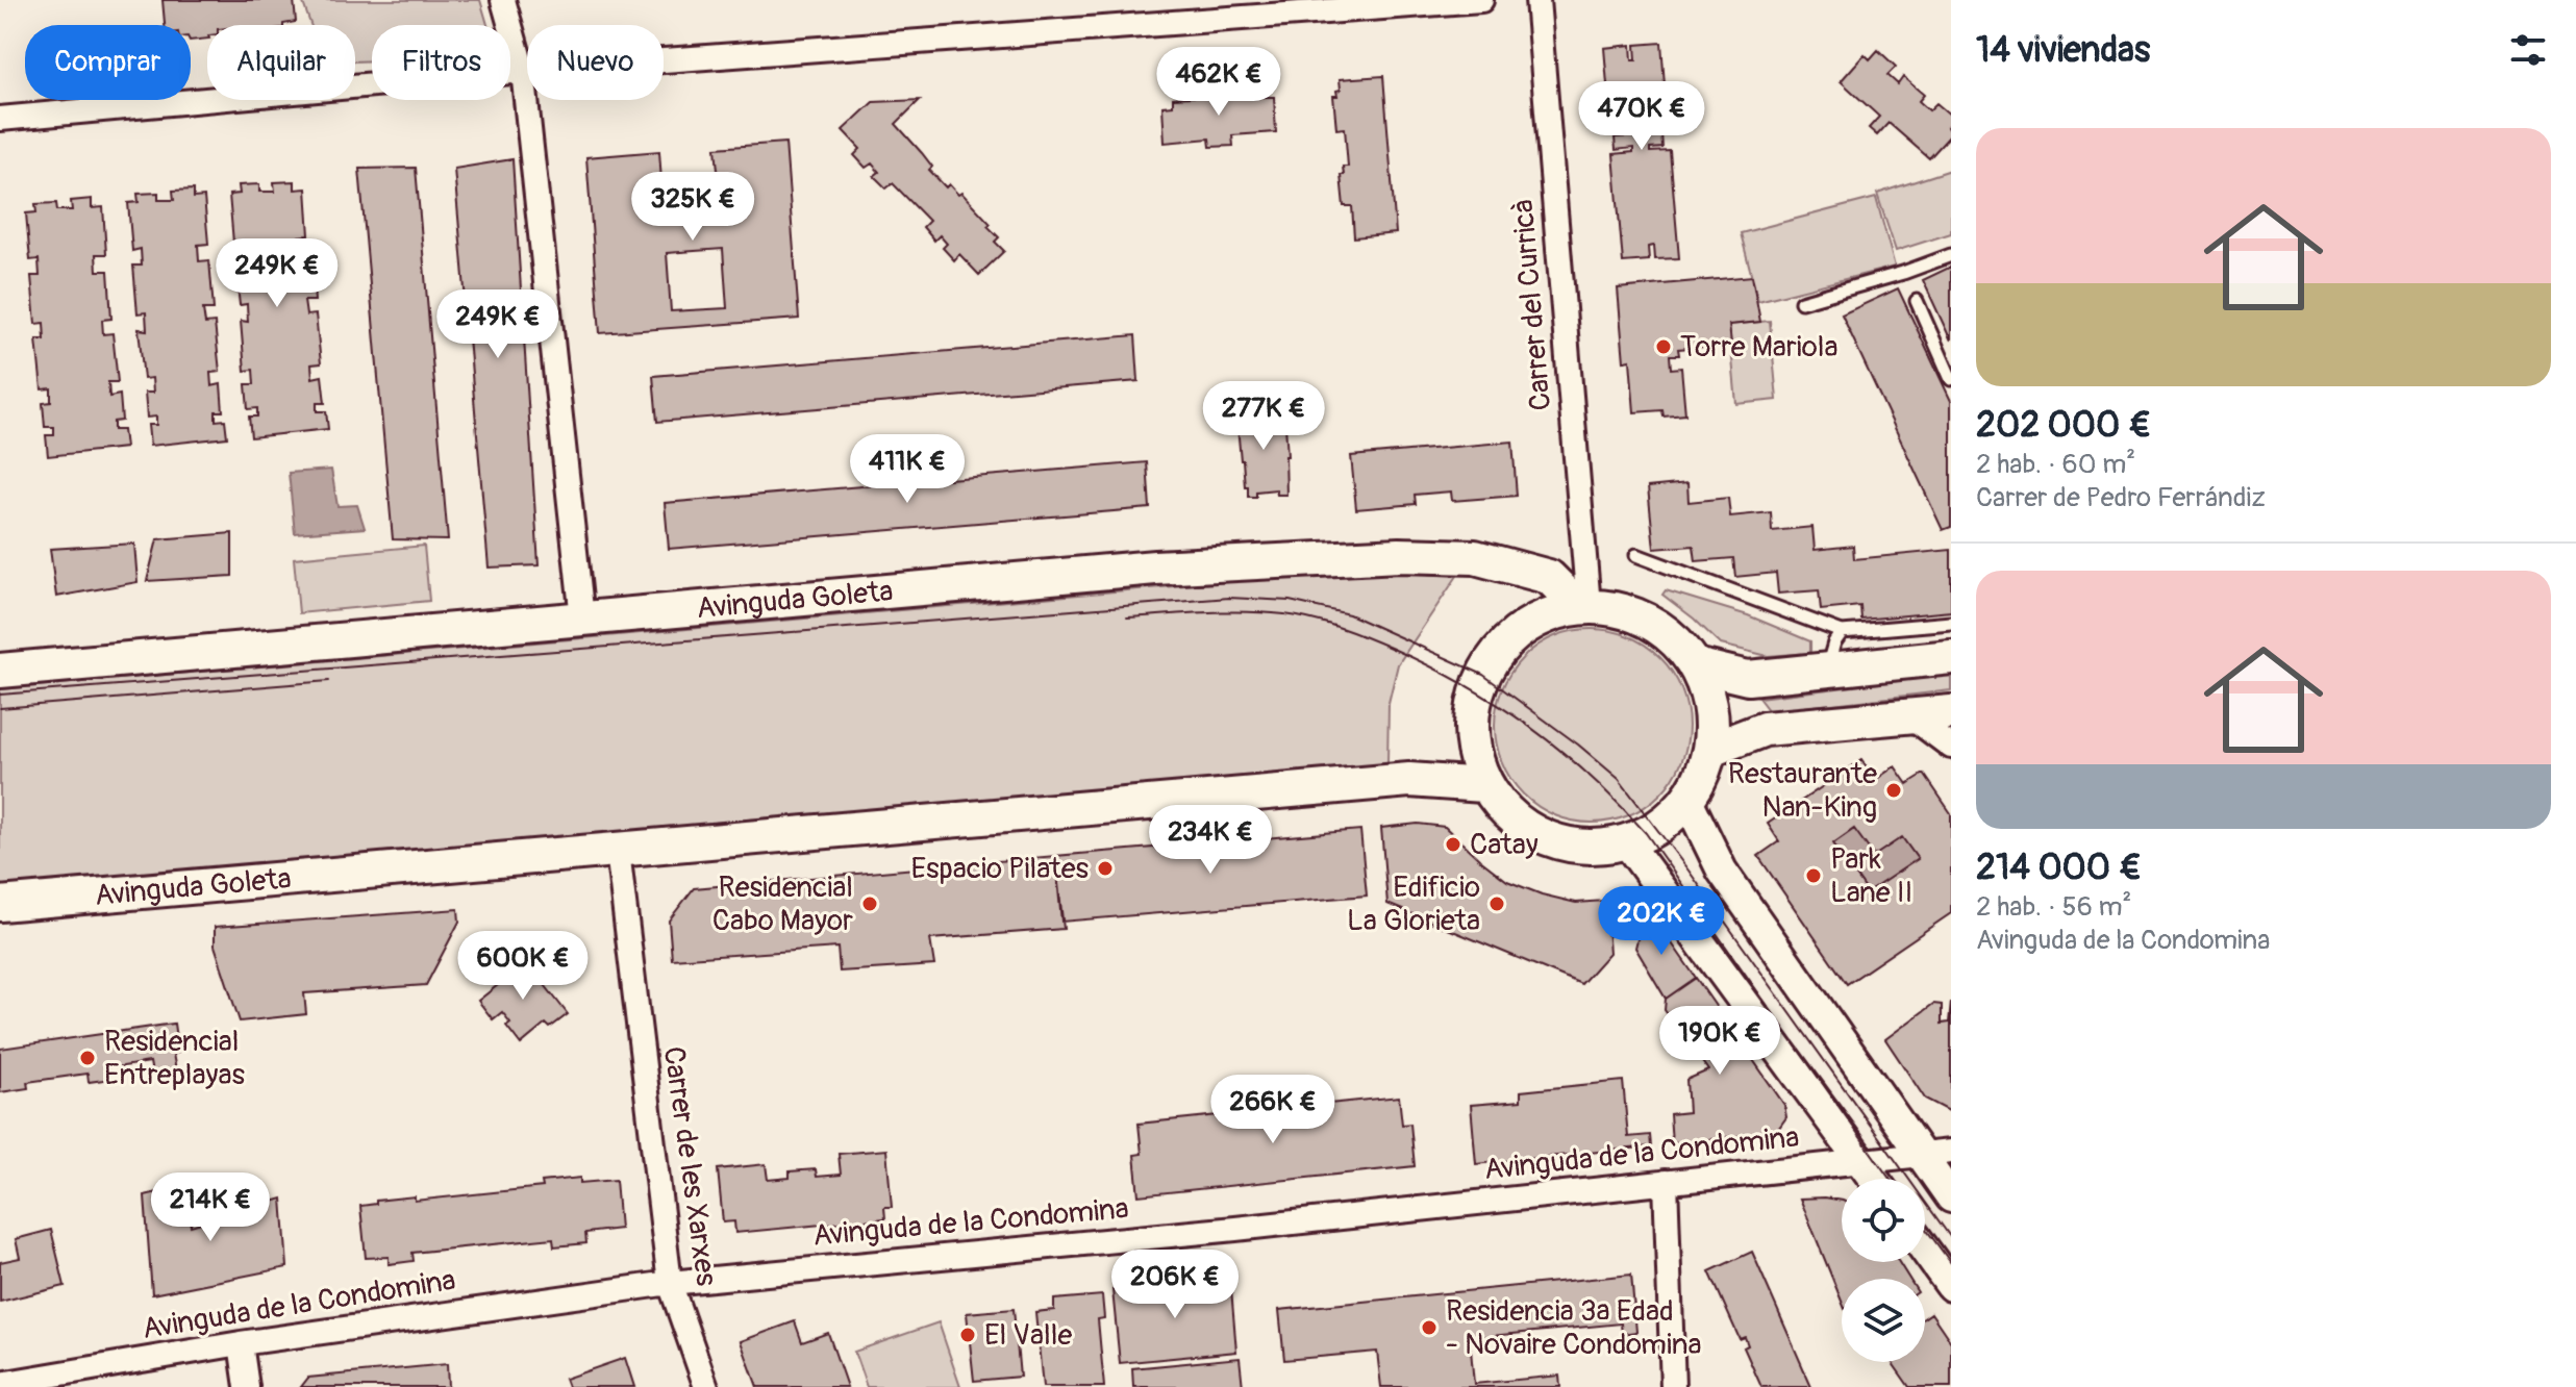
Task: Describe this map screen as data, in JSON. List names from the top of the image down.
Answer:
{
  "streets": {
    "main road": ["Avinguda Goleta"],
    "street": ["Carrer del Curricà", "Avinguda de la Condomina", "Carrer de les Xarxes"]
  },
  "crossings": [
    ["Carrer del Curricà", "Avinguda Goleta"],
    ["Avinguda Goleta", "Carrer de les Xarxes"],
    ["Avinguda de la Condomina", "Carrer de les Xarxes"]
  ],
  "places": [
    "Torre Mariola",
    "Restaurante Nan-King",
    "Catay",
    "Espacio Pilates",
    "Park Lane II",
    "Residencial Cabo Mayor",
    "Edificio La Glorieta",
    "Residencial Entreplayas",
    "Residencia 3ª Edad - Novaire Condomina",
    "El Valle"
  ],
  "page": {
    "heading": "14 viviendas",
    "chip": [
      "Comprar",
      "Alquilar",
      "Filtros",
      "Nuevo"
    ],
    "price": [
      "462K €",
      "470K €",
      "325K €",
      "249K €",
      "249K €",
      "277K €",
      "411K €",
      "234K €",
      "202K €",
      "600K €",
      "190K €",
      "266K €",
      "214K €",
      "206K €"
    ],
    "list": [
      {
        "name": "202 000 €",
        "note": "2 hab. · 60 m² · Carrer de Pedro Ferrándiz"
      },
      {
        "name": "214 000 €",
        "note": "2 hab. · 56 m² · Avinguda de la Condomina"
      }
    ]
  }
}
